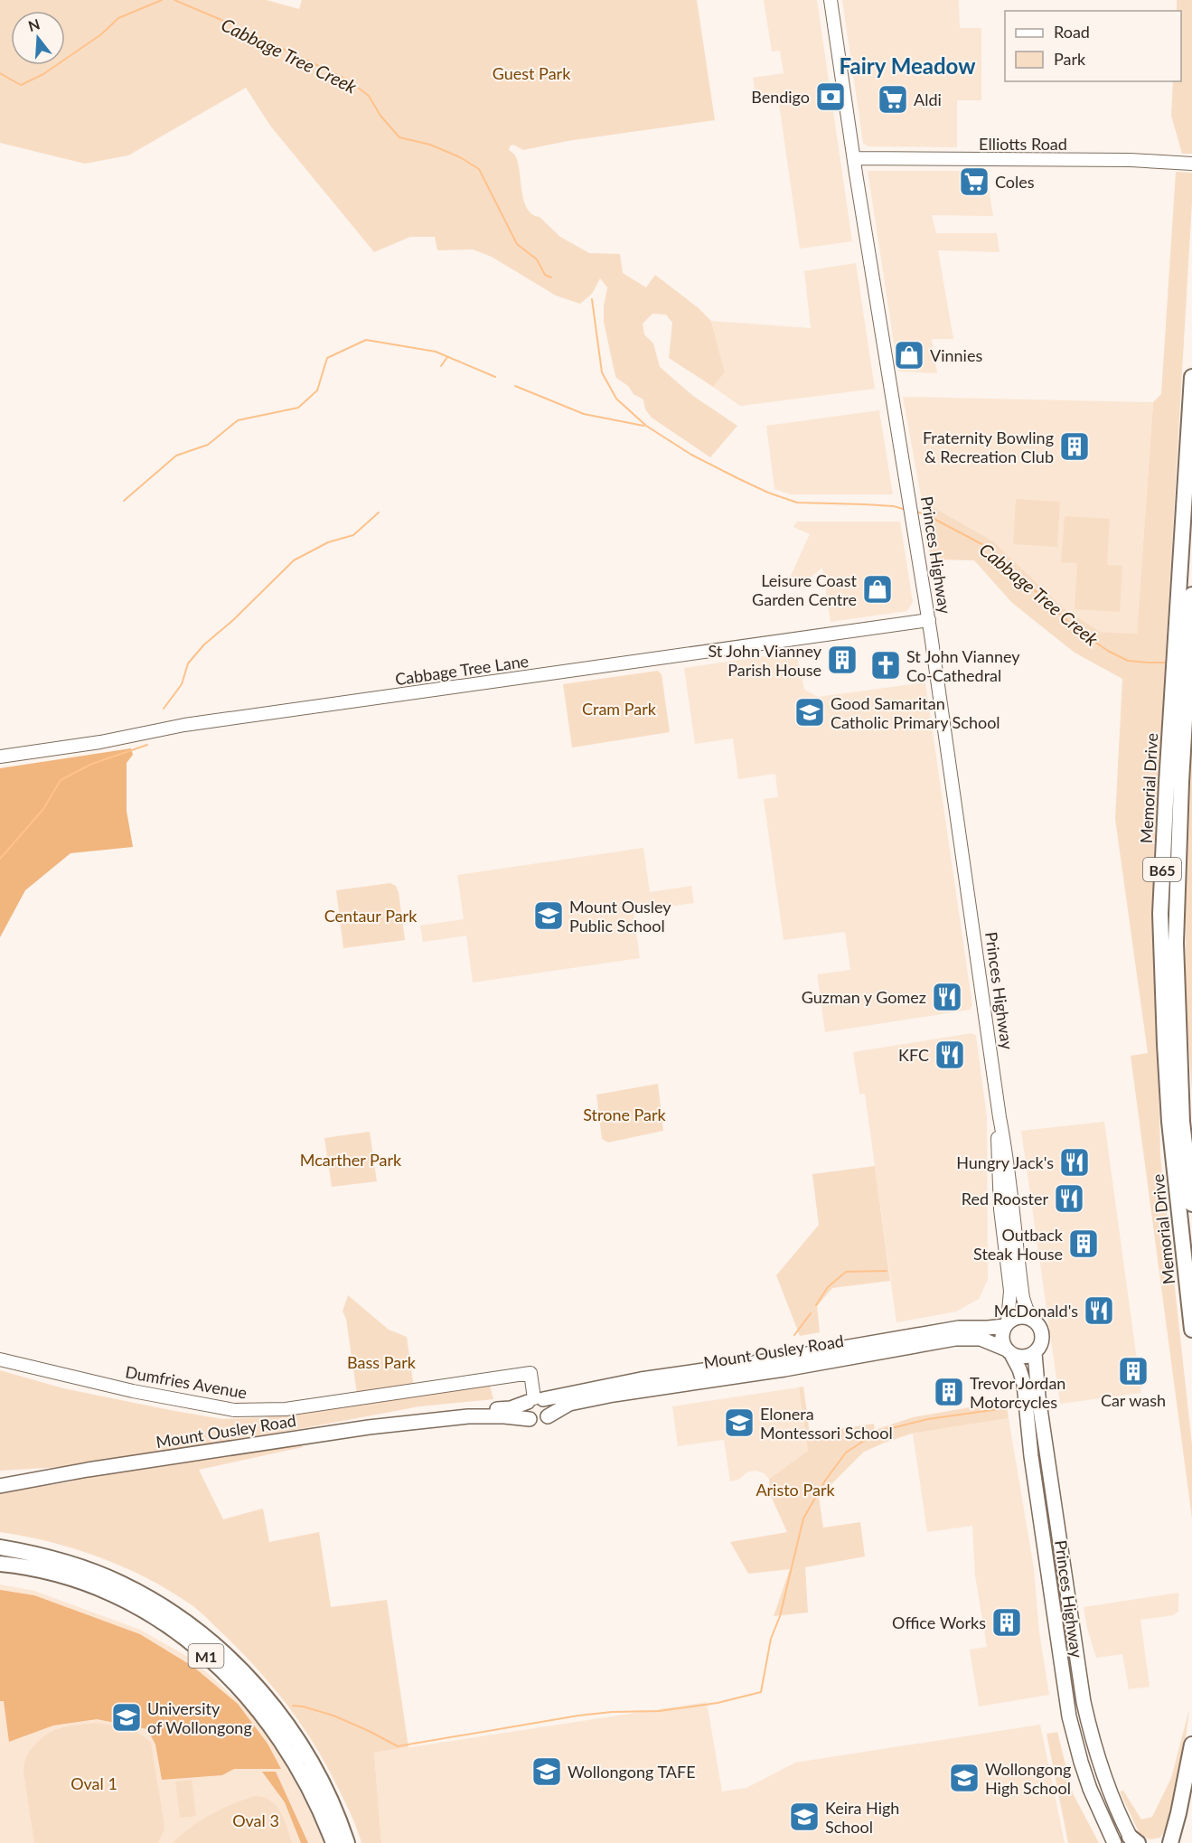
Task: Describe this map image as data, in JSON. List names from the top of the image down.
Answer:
{
  "streets": {
    "highway": ["Memorial Drive", "B65", "M1"],
    "main road": [
      "Elliotts Road",
      "Princes Highway",
      "Cabbage Tree Lane",
      "Mount Ousley Road",
      "Dumfries Avenue"
    ]
  },
  "crossings": [
    ["Elliotts Road", "Princes Highway"],
    ["Princes Highway", "Cabbage Tree Lane"],
    ["Princes Highway", "Mount Ousley Road"],
    ["Mount Ousley Road", "Dumfries Avenue"]
  ],
  "districts": ["Fairy Meadow"],
  "water": ["Cabbage Tree Creek"],
  "parks": [
    "Guest Park",
    "Cram Park",
    "Centaur Park",
    "Strone Park",
    "Mcarther Park",
    "Bass Park",
    "Aristo Park",
    "Oval 1",
    "Oval 3"
  ],
  "places": {
    "bank": ["Bendigo"],
    "supermarket": ["Aldi", "Coles"],
    "shop": ["Vinnies", "Leisure Coast Garden Centre"],
    "building": [
      "Fraternity Bowling & Recreation Club",
      "St John Vianney Parish House",
      "Outback Steak House",
      "Car wash",
      "Trevor Jordan Motorcycles",
      "Office Works"
    ],
    "church": ["St John Vianney Co-Cathedral"],
    "school or university": [
      "Good Samaritan Catholic Primary School",
      "Mount Ousley Public School",
      "Elonera Montessori School",
      "University of Wollongong",
      "Wollongong TAFE",
      "Wollongong High School",
      "Keira High School"
    ],
    "restaurant": [
      "Guzman y Gomez",
      "KFC",
      "Hungry Jack's",
      "Red Rooster",
      "McDonald's"
    ]
  },
  "legend": ["Road", "Park"],
  "north": "top"
}
